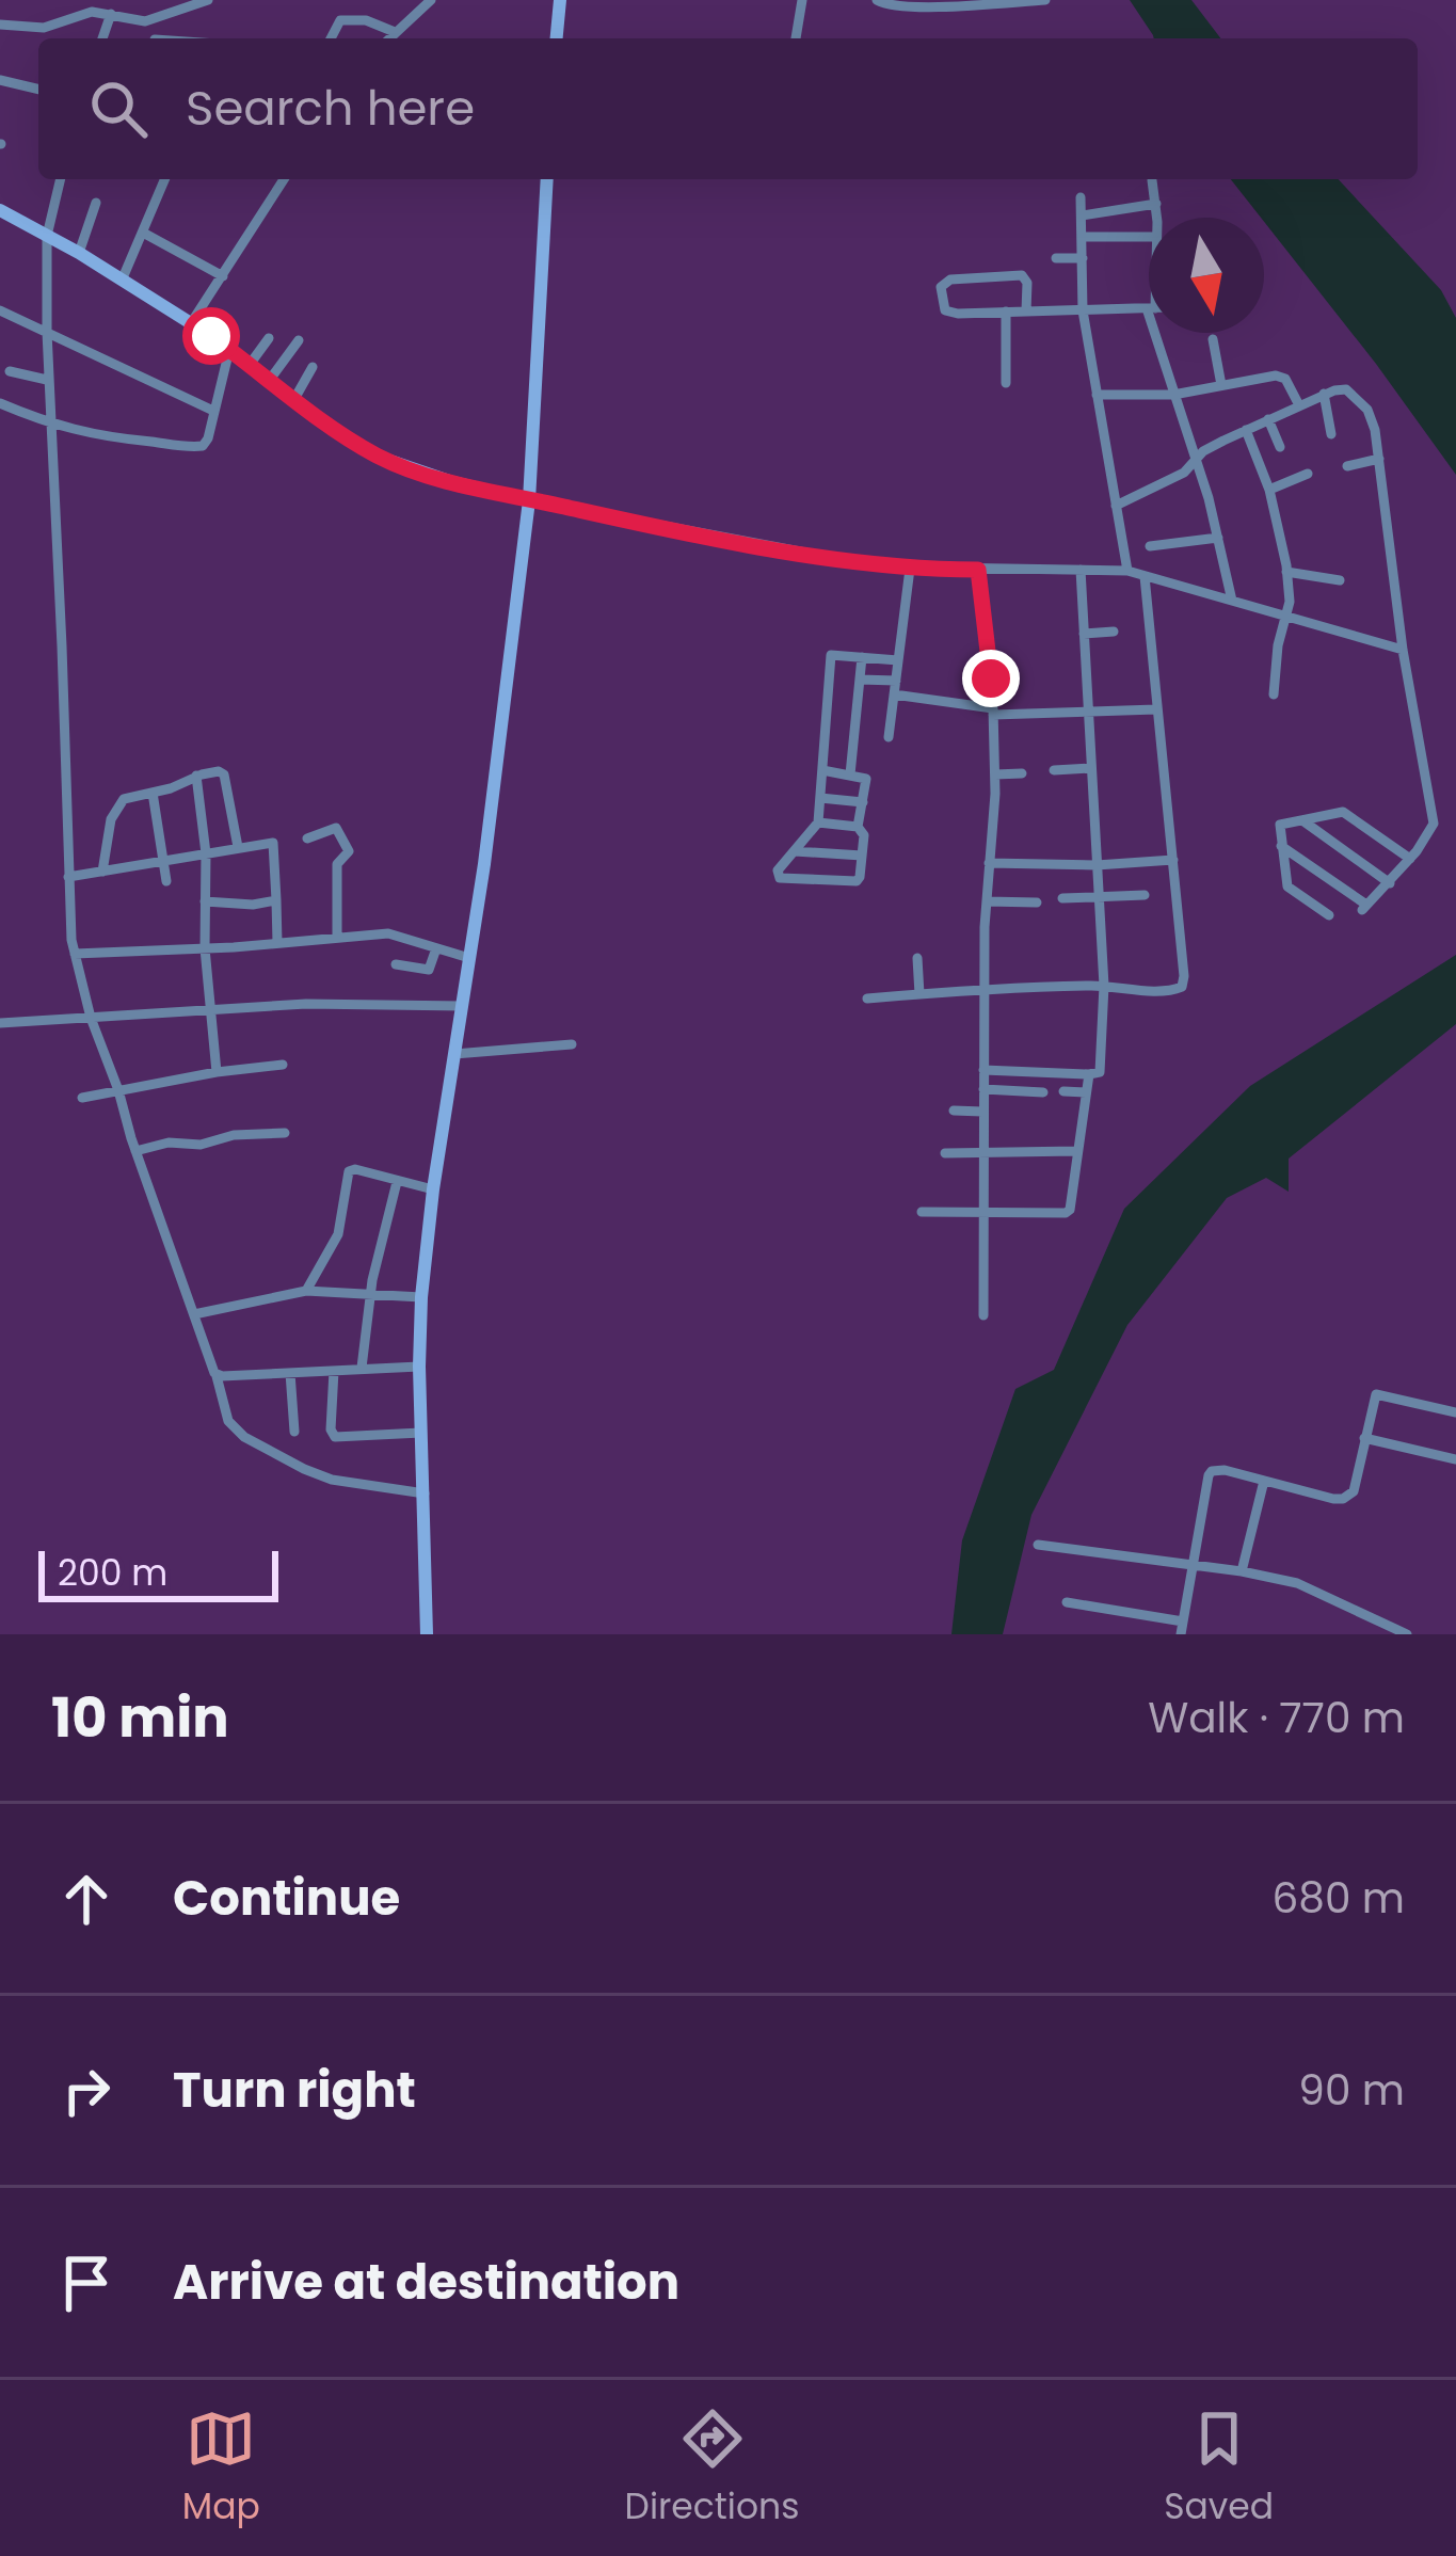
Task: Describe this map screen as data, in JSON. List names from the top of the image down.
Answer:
{
  "scale_bar": "200 m",
  "north": "bottom",
  "page": {
    "search": "Search here",
    "scale": "200 m",
    "heading": ["10 min", "Walk · 770 m"],
    "list": [
      ["Continue", "680 m"],
      ["Turn right", "90 m"],
      "Arrive at destination"
    ],
    "nav": ["Map", "Directions", "Saved"]
  }
}
